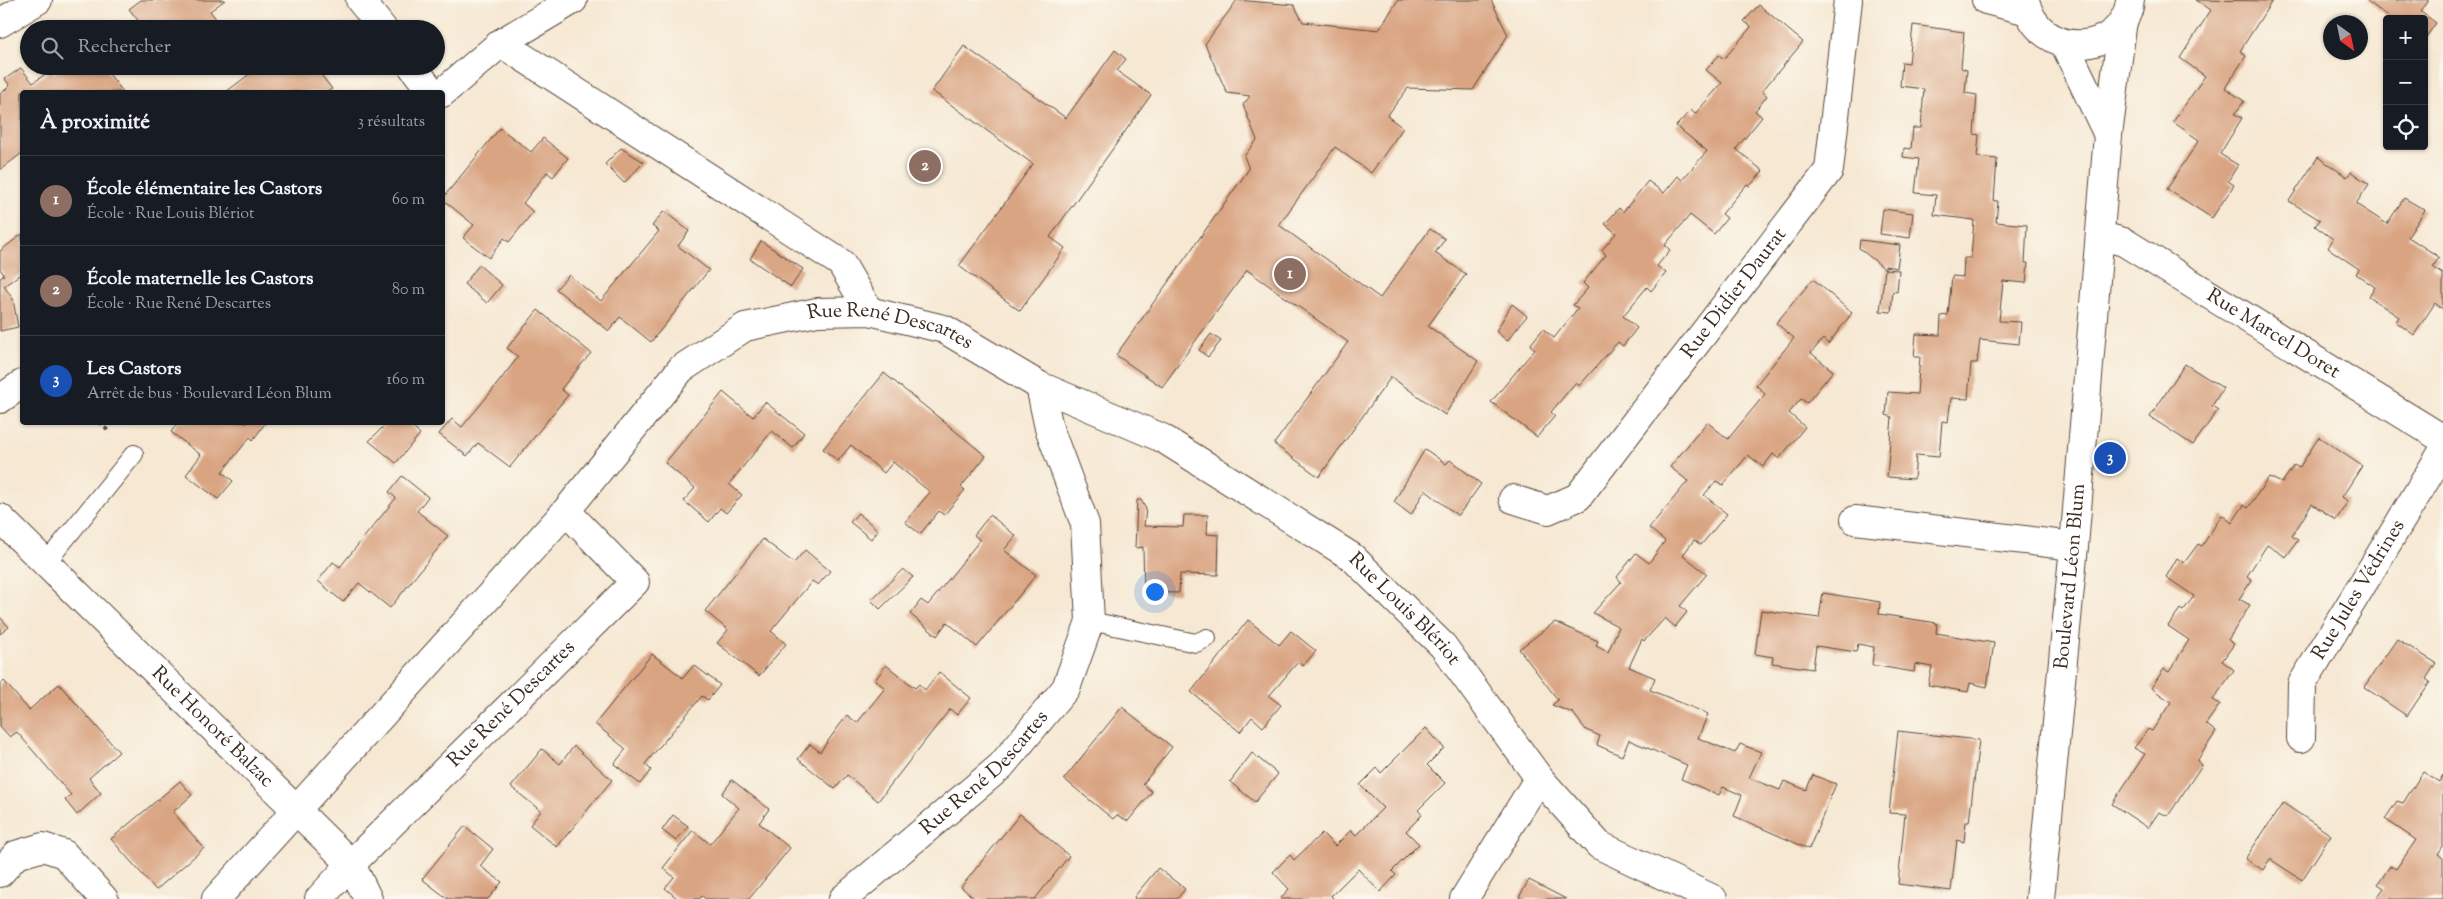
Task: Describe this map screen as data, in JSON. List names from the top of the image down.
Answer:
{
  "streets": {
    "street": [
      "Rue Didier Daurat",
      "Rue René Descartes",
      "Rue Marcel Doret",
      "Boulevard Léon Blum",
      "Rue Jules Védrines",
      "Rue Louis Blériot",
      "Rue Honoré Balzac"
    ]
  },
  "crossings": [
    ["Rue René Descartes", "Rue Louis Blériot"],
    ["Rue René Descartes", "Rue Honoré Balzac"],
    ["Rue Marcel Doret", "Boulevard Léon Blum"]
  ],
  "north": "bottom right",
  "page": {
    "map_buttons": ["+", "−"],
    "search": "Rechercher",
    "heading": ["À proximité", "3 résultats"],
    "pins": ["2", "1", "3"],
    "list": [
      {
        "mark": "1",
        "name": "École élémentaire les Castors",
        "note": "École · Rue Louis Blériot",
        "value": "60 m"
      },
      {
        "mark": "2",
        "name": "École maternelle les Castors",
        "note": "École · Rue René Descartes",
        "value": "80 m"
      },
      {
        "mark": "3",
        "name": "Les Castors",
        "note": "Arrêt de bus · Boulevard Léon Blum",
        "value": "160 m"
      }
    ]
  }
}
